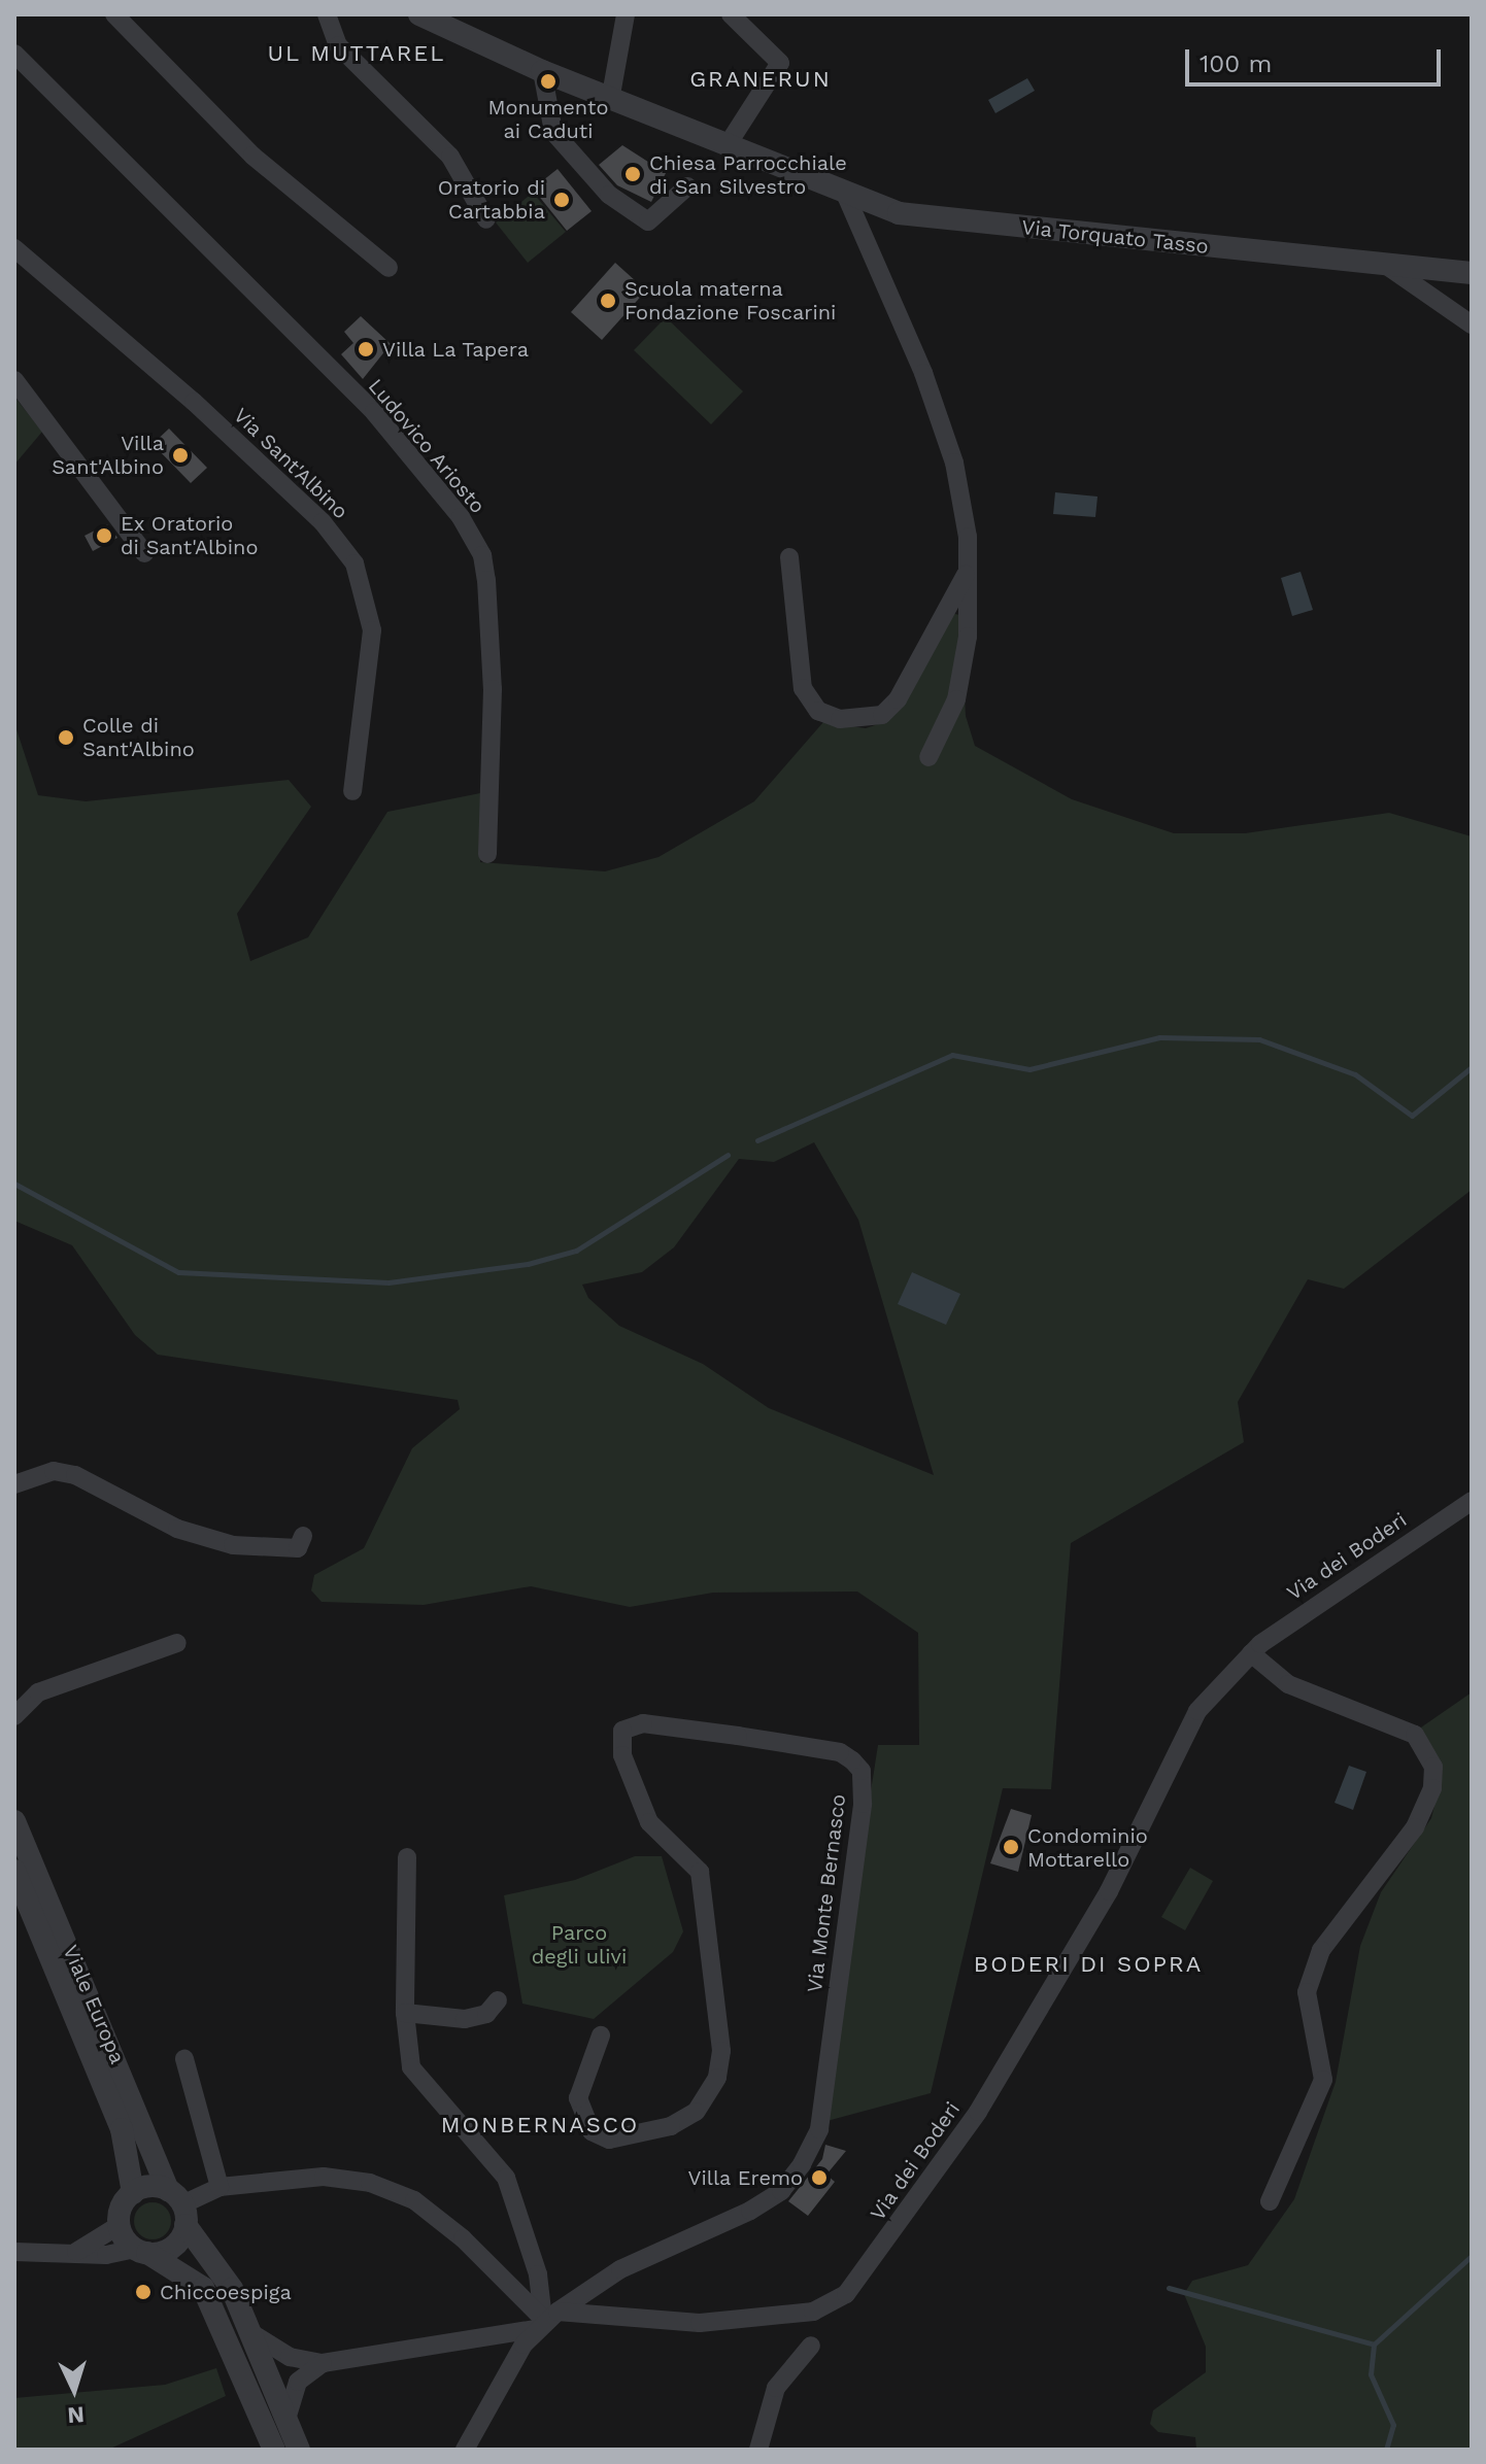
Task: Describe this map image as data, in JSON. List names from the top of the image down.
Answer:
{
  "streets": {
    "street": [
      "Via Torquato Tasso",
      "Ludovico Ariosto",
      "Via Sant'Albino",
      "Via dei Boderi",
      "Via Monte Bernasco",
      "Viale Europa"
    ]
  },
  "crossings": [
    ["Via dei Boderi", "Via Monte Bernasco"],
    ["Via Monte Bernasco", "Viale Europa"]
  ],
  "districts": [
    "UL MUTTAREL",
    "GRANERUN",
    "BODERI DI SOPRA",
    "MONBERNASCO"
  ],
  "parks": ["Parco degli ulivi"],
  "places": [
    "Monumento ai Caduti",
    "Chiesa Parrocchiale di San Silvestro",
    "Oratorio di Cartabbia",
    "Scuola materna Fondazione Foscarini",
    "Villa La Tapera",
    "Villa Sant'Albino",
    "Ex Oratorio di Sant'Albino",
    "Colle di Sant'Albino",
    "Condominio Mottarello",
    "Villa Eremo",
    "Chiccoespiga"
  ],
  "scale_bar": "100 m",
  "north": "bottom"
}
